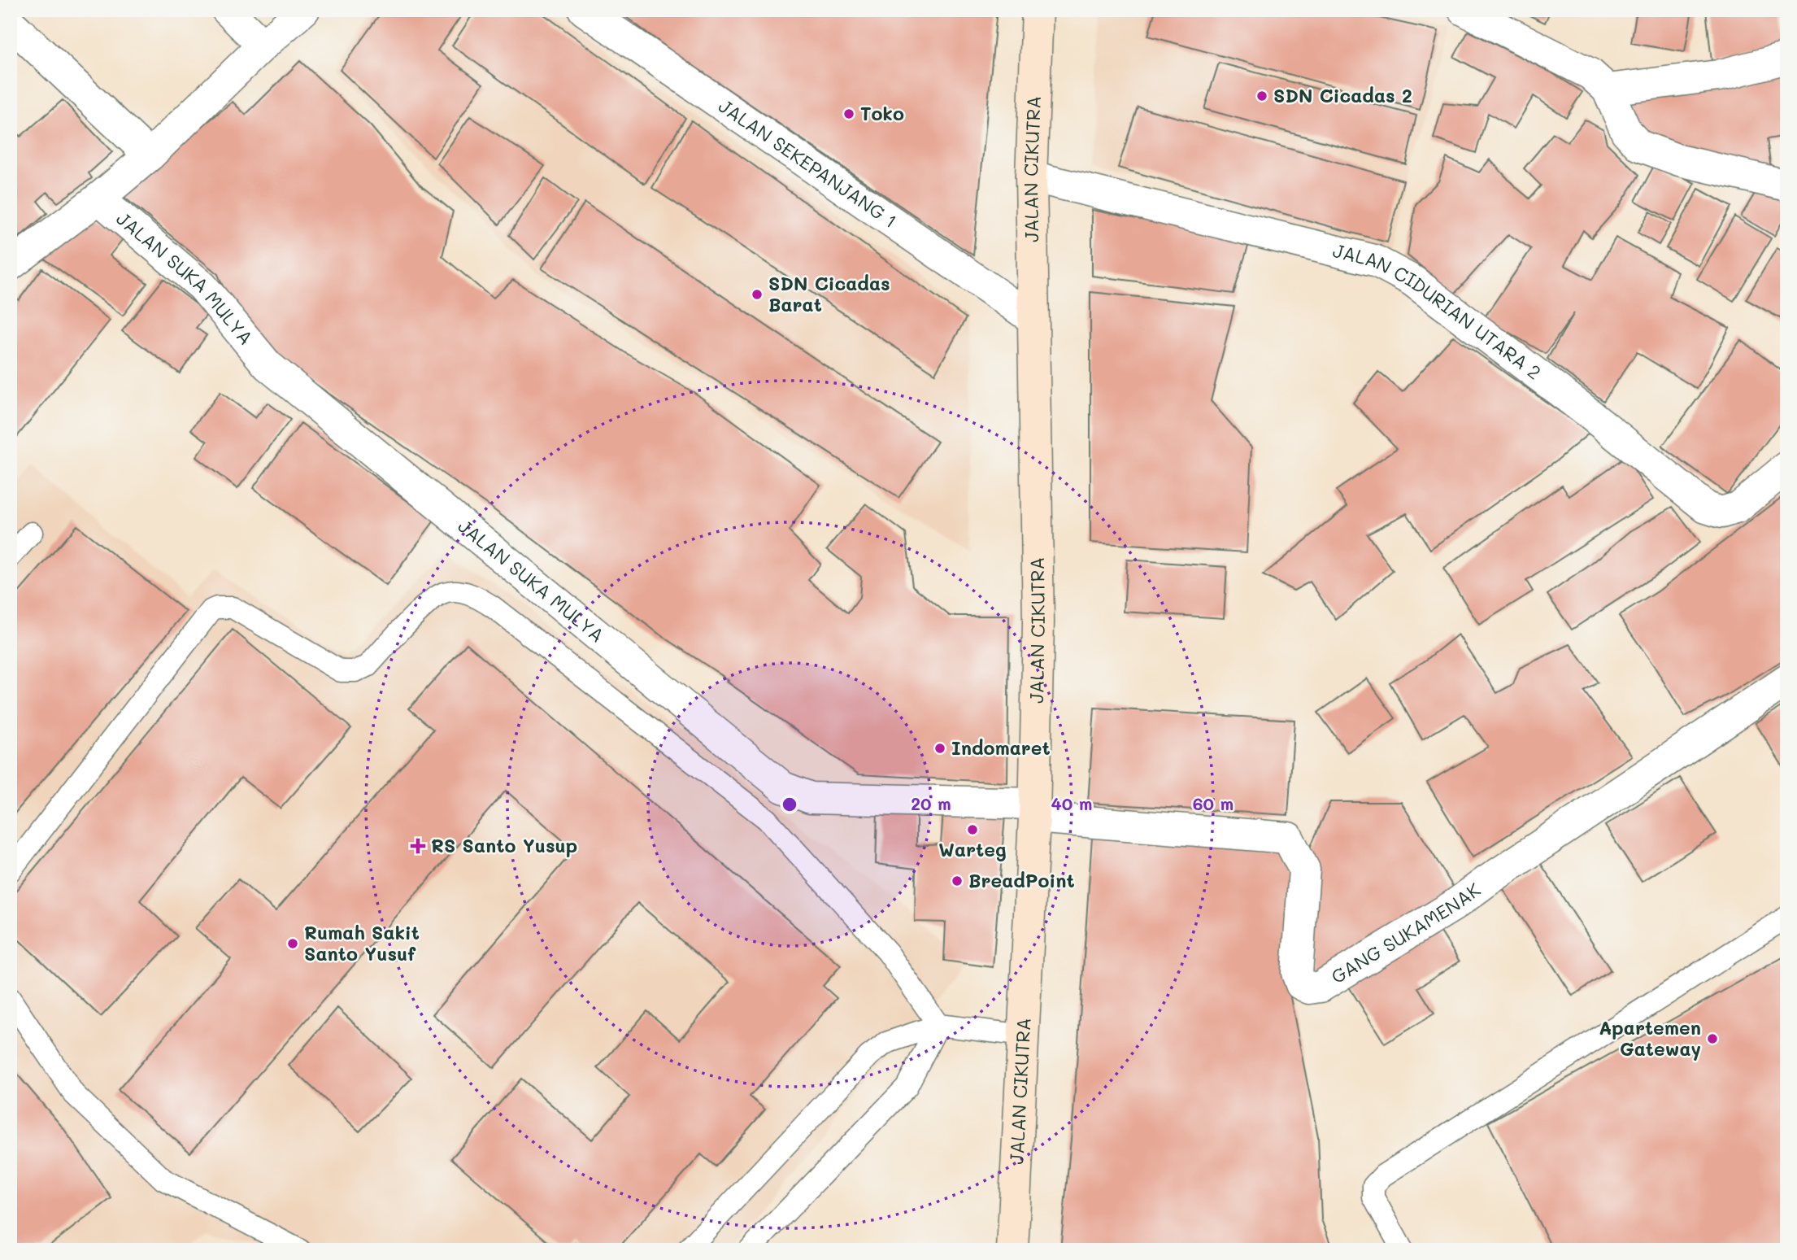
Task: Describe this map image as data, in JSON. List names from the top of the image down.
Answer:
{
  "streets": {
    "main road": ["JALAN CIKUTRA"],
    "street": [
      "JALAN SEKEPANJANG 1",
      "JALAN SUKA MULYA",
      "JALAN CIDURIAN UTARA 2",
      "GANG SUKAMENAK"
    ]
  },
  "crossings": [
    ["JALAN SEKEPANJANG 1", "JALAN CIKUTRA"],
    ["JALAN CIKUTRA", "JALAN SUKA MULYA"],
    ["JALAN CIKUTRA", "JALAN CIDURIAN UTARA 2"],
    ["JALAN CIKUTRA", "GANG SUKAMENAK"],
    ["JALAN SUKA MULYA", "GANG SUKAMENAK"]
  ],
  "places": {
    "other": [
      "SDN Cicadas 2",
      "Toko",
      "SDN Cicadas Barat",
      "Indomaret",
      "Warteg",
      "BreadPoint",
      "Rumah Sakit Santo Yusuf",
      "Apartemen Gateway"
    ],
    "health": ["RS Santo Yusup"]
  },
  "rings": ["20 m", "40 m", "60 m"]
}
